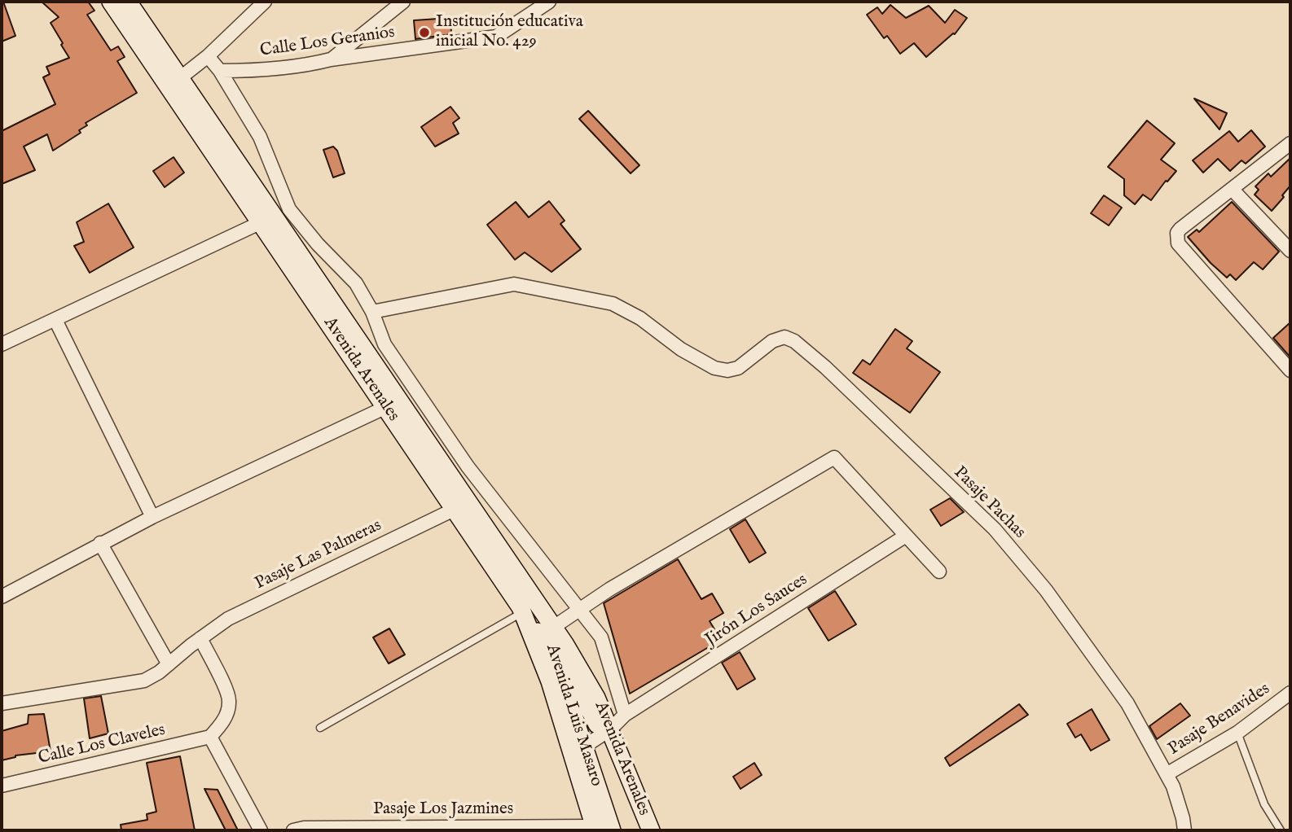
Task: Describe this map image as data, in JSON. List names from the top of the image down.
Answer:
{
  "streets": {
    "main road": ["Avenida Arenales", "Avenida Luis Masaro"],
    "street": [
      "Calle Los Geranios",
      "Pasaje Pachas",
      "Pasaje Las Palmeras",
      "Jirón Los Sauces",
      "Pasaje Benavides",
      "Calle Los Claveles",
      "Pasaje Los Jazmines"
    ]
  },
  "crossings": [
    ["Avenida Arenales", "Pasaje Las Palmeras"],
    ["Avenida Arenales", "Jirón Los Sauces"],
    ["Avenida Arenales", "Avenida Luis Masaro"],
    ["Pasaje Pachas", "Pasaje Benavides"],
    ["Avenida Luis Masaro", "Pasaje Los Jazmines"]
  ],
  "places": ["Institución educativa inicial No. 429"]
}
